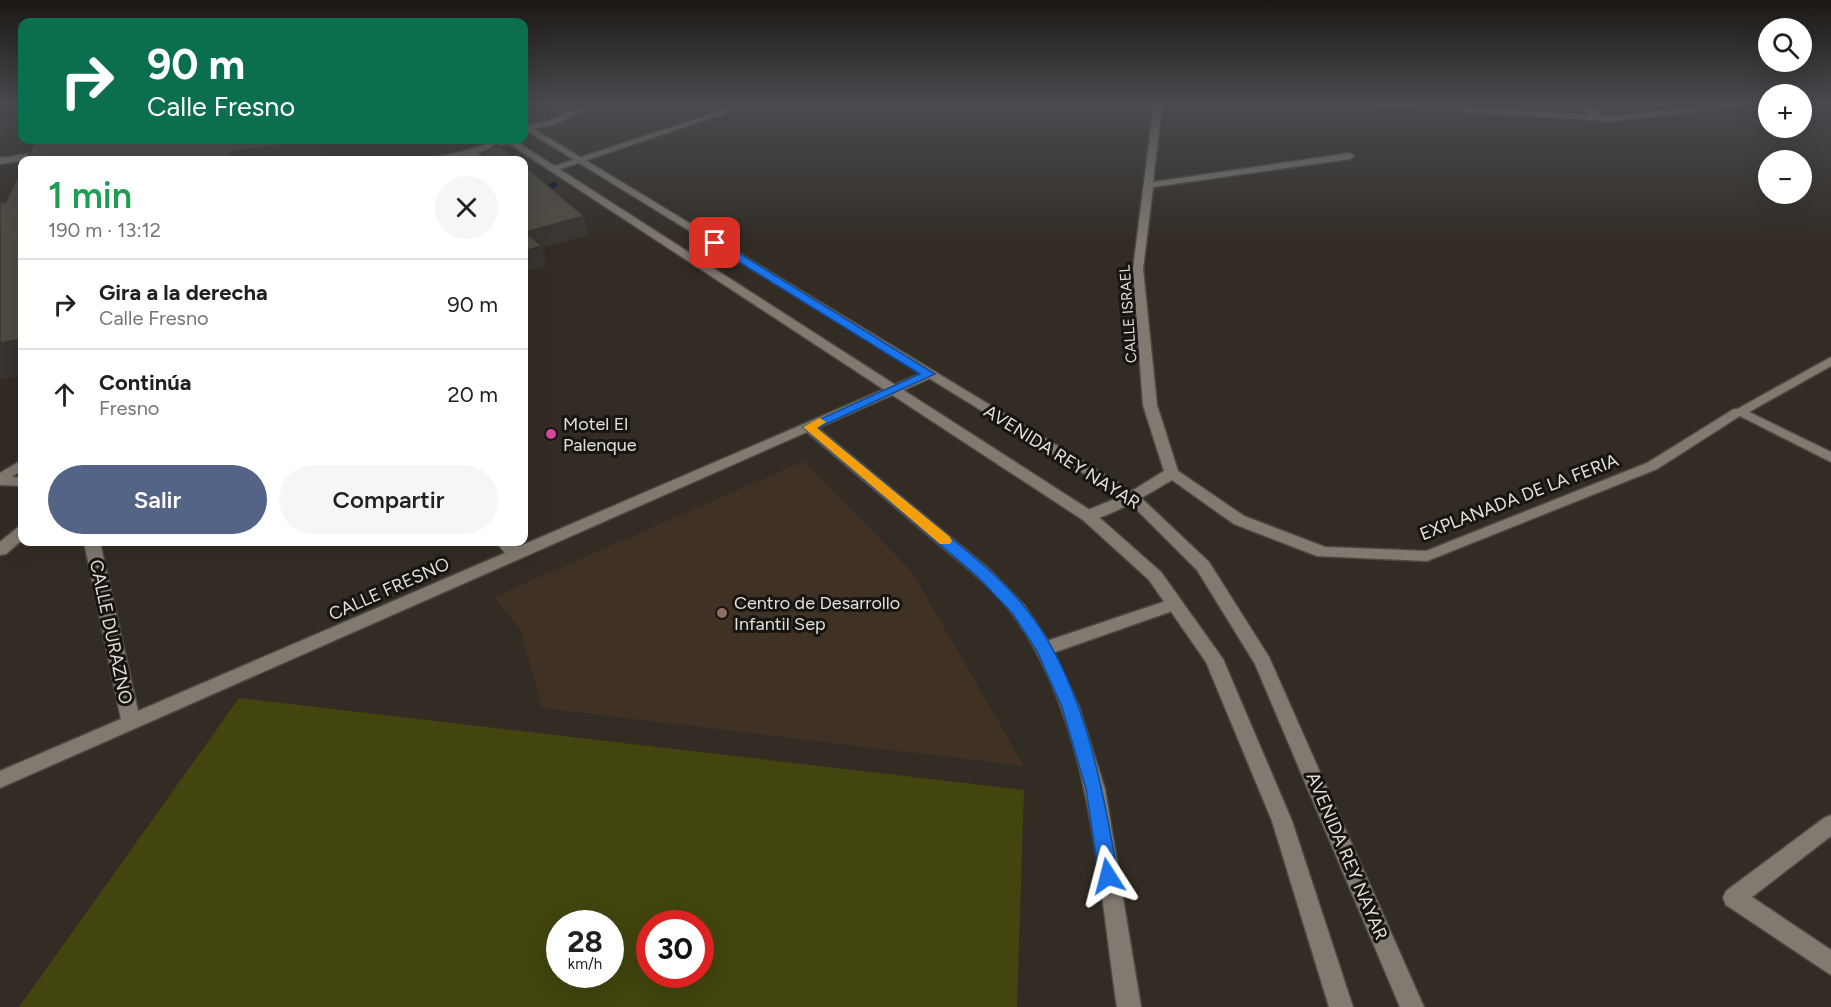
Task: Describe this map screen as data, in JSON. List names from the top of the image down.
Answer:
{
  "streets": {
    "street": [
      "CALLE ISRAEL",
      "AVENIDA REY NAYAR",
      "EXPLANADA DE LA FERIA",
      "CALLE FRESNO",
      "CALLE DURAZNO"
    ]
  },
  "crossings": [
    ["CALLE ISRAEL", "EXPLANADA DE LA FERIA"],
    ["AVENIDA REY NAYAR", "CALLE FRESNO"],
    ["CALLE FRESNO", "CALLE DURAZNO"]
  ],
  "places": ["Motel El Palenque", "Centro de Desarrollo Infantil Sep"],
  "page": {
    "map_buttons": ["+", "−"],
    "turn": ["90 m", "Calle Fresno"],
    "heading": ["1 min", "190 m · 13:12"],
    "list": [
      {
        "name": "Gira a la derecha",
        "note": "Calle Fresno",
        "value": "90 m"
      },
      {
        "name": "Continúa",
        "note": "Fresno",
        "value": "20 m"
      }
    ],
    "buttons": ["Salir", "Compartir"],
    "speed": "28 km/h",
    "limit": "30"
  }
}
